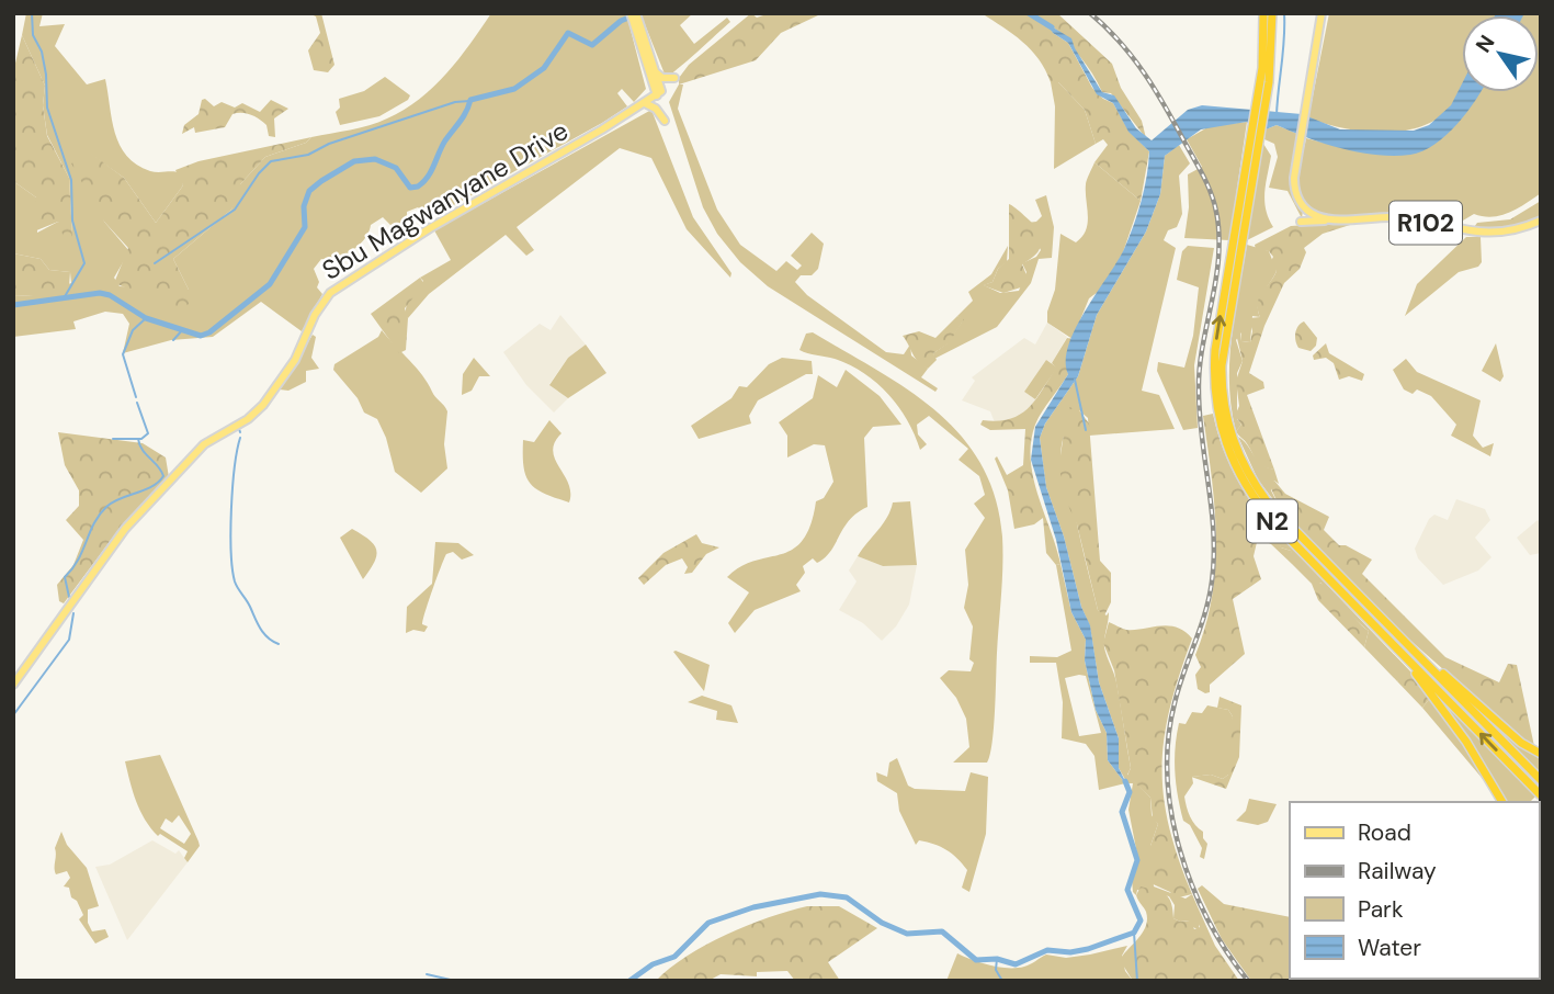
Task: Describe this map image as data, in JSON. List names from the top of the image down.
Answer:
{
  "streets": {
    "highway": ["N2"],
    "main road": ["Sbu Magwanyane Drive", "R102"]
  },
  "legend": [
    "Road",
    "Railway",
    "Park",
    "Water"
  ],
  "north": "top left"
}
